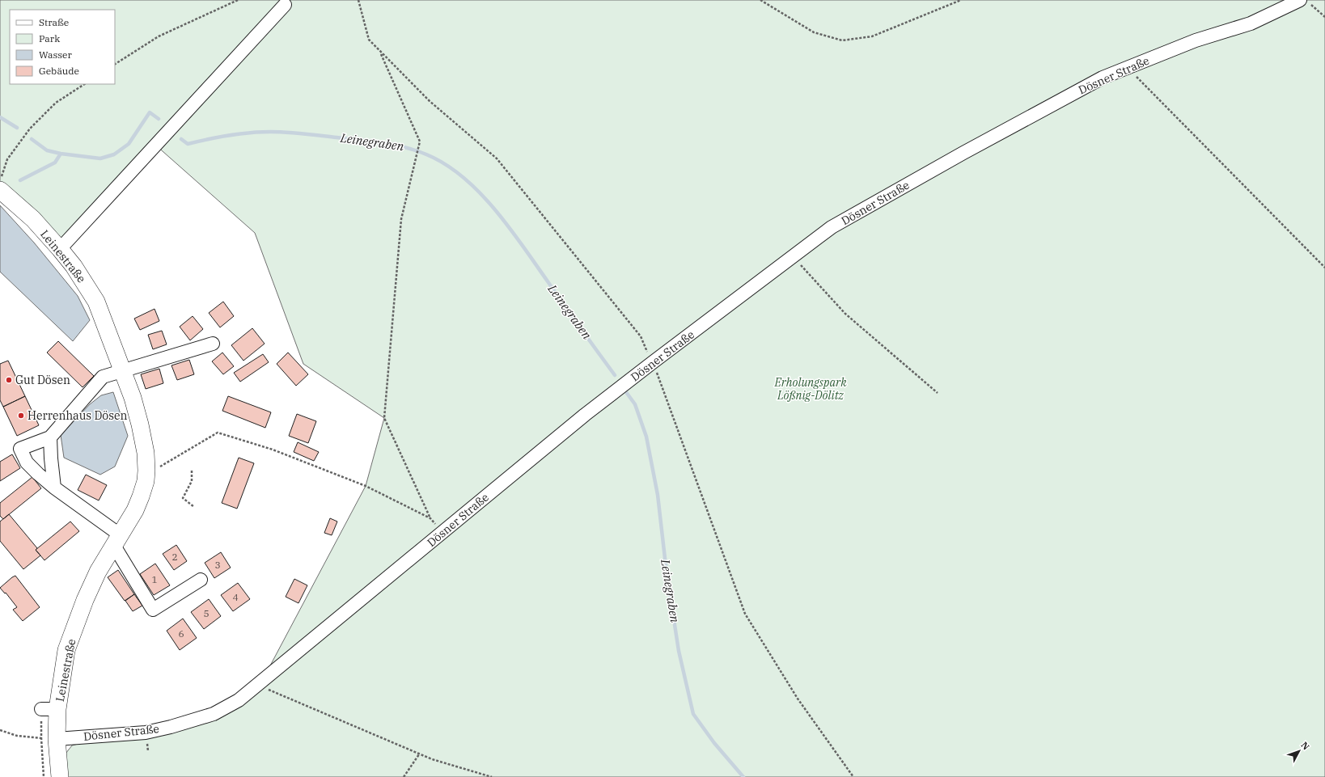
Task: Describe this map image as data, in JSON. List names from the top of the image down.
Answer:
{
  "streets": {
    "main road": ["Leinestraße"],
    "street": ["Dösner Straße"]
  },
  "crossings": [
    ["Dösner Straße", "Leinestraße"]
  ],
  "water": ["Leinegraben"],
  "parks": ["Erholungspark Lößnig-Dölitz"],
  "places": ["Gut Dösen", "Herrenhaus Dösen"],
  "house_numbers": [
    "2",
    "3",
    "1",
    "4",
    "5",
    "6"
  ],
  "legend": [
    "Straße",
    "Park",
    "Wasser",
    "Gebäude"
  ],
  "north": "top right"
}
